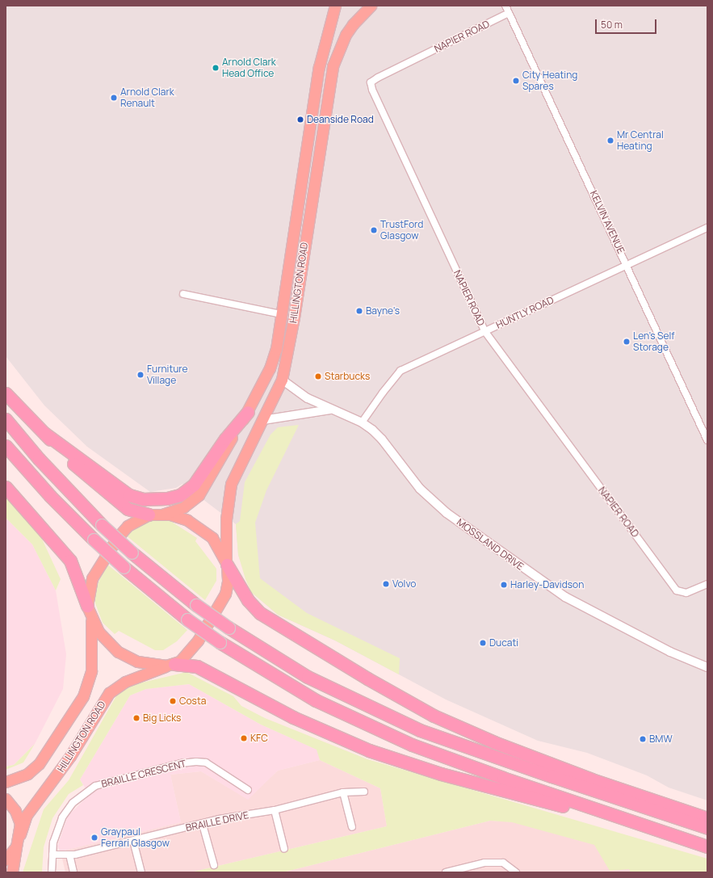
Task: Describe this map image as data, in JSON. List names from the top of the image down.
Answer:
{
  "streets": {
    "main road": ["HILLINGTON ROAD"],
    "street": [
      "NAPIER ROAD",
      "KELVIN AVENUE",
      "HUNTLY ROAD",
      "MOSSLAND DRIVE",
      "BRAILLE CRESCENT",
      "BRAILLE DRIVE"
    ]
  },
  "crossings": [
    ["NAPIER ROAD", "KELVIN AVENUE"],
    ["NAPIER ROAD", "HUNTLY ROAD"],
    ["KELVIN AVENUE", "HUNTLY ROAD"],
    ["HILLINGTON ROAD", "MOSSLAND DRIVE"],
    ["HUNTLY ROAD", "MOSSLAND DRIVE"],
    ["BRAILLE CRESCENT", "BRAILLE DRIVE"]
  ],
  "places": [
    "Arnold Clark Head Office",
    "City Heating Spares",
    "Arnold Clark Renault",
    "Deanside Road",
    "Mr Central Heating",
    "TrustFord Glasgow",
    "Bayne's",
    "Len's Self Storage",
    "Furniture Village",
    "Starbucks",
    "Volvo",
    "Harley-Davidson",
    "Ducati",
    "Costa",
    "Big Licks",
    "KFC",
    "BMW",
    "Graypaul Ferrari Glasgow"
  ],
  "scale_bar": "50 m"
}
